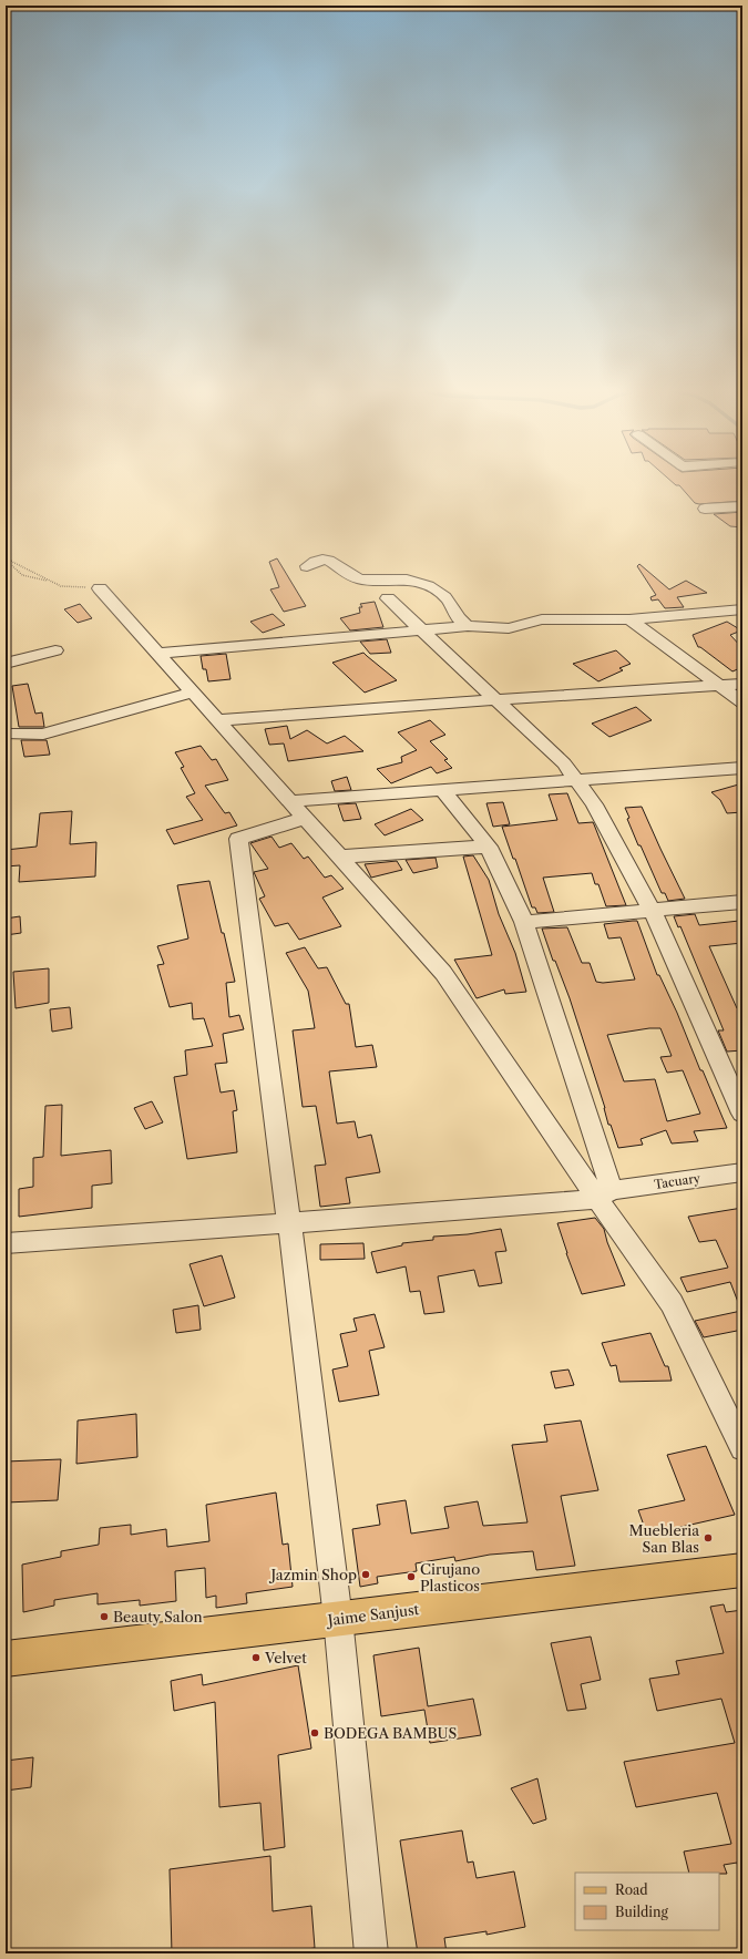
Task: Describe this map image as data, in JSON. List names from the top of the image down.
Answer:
{
  "streets": {
    "main road": ["Jaime Sanjust"],
    "street": ["Tacuary"]
  },
  "places": [
    "Muebleria San Blas",
    "Jazmin Shop",
    "Cirujano Plasticos",
    "Beauty Salon",
    "Velvet",
    "BODEGA BAMBUS"
  ],
  "legend": ["Road", "Building"]
}
